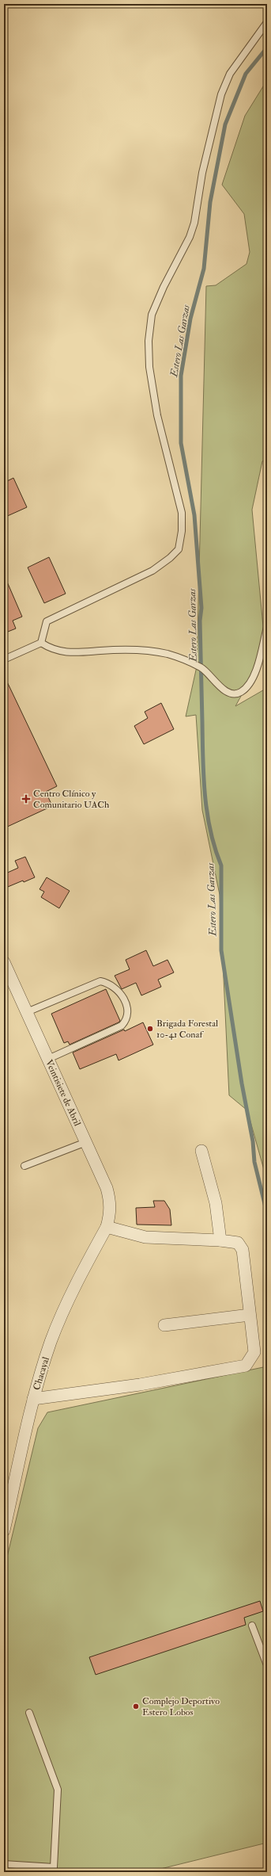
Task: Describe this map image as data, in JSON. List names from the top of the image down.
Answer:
{
  "streets": {
    "street": ["Veintisiete de Abril", "Chacayal"]
  },
  "crossings": [
    ["Veintisiete de Abril", "Chacayal"]
  ],
  "water": ["Estero Las Garzas"],
  "places": {
    "health": ["Centro Clínico y Comunitario UACh"],
    "other": ["Brigada Forestal 10-41 Conaf", "Complejo Deportivo Estero Lobos"]
  }
}
